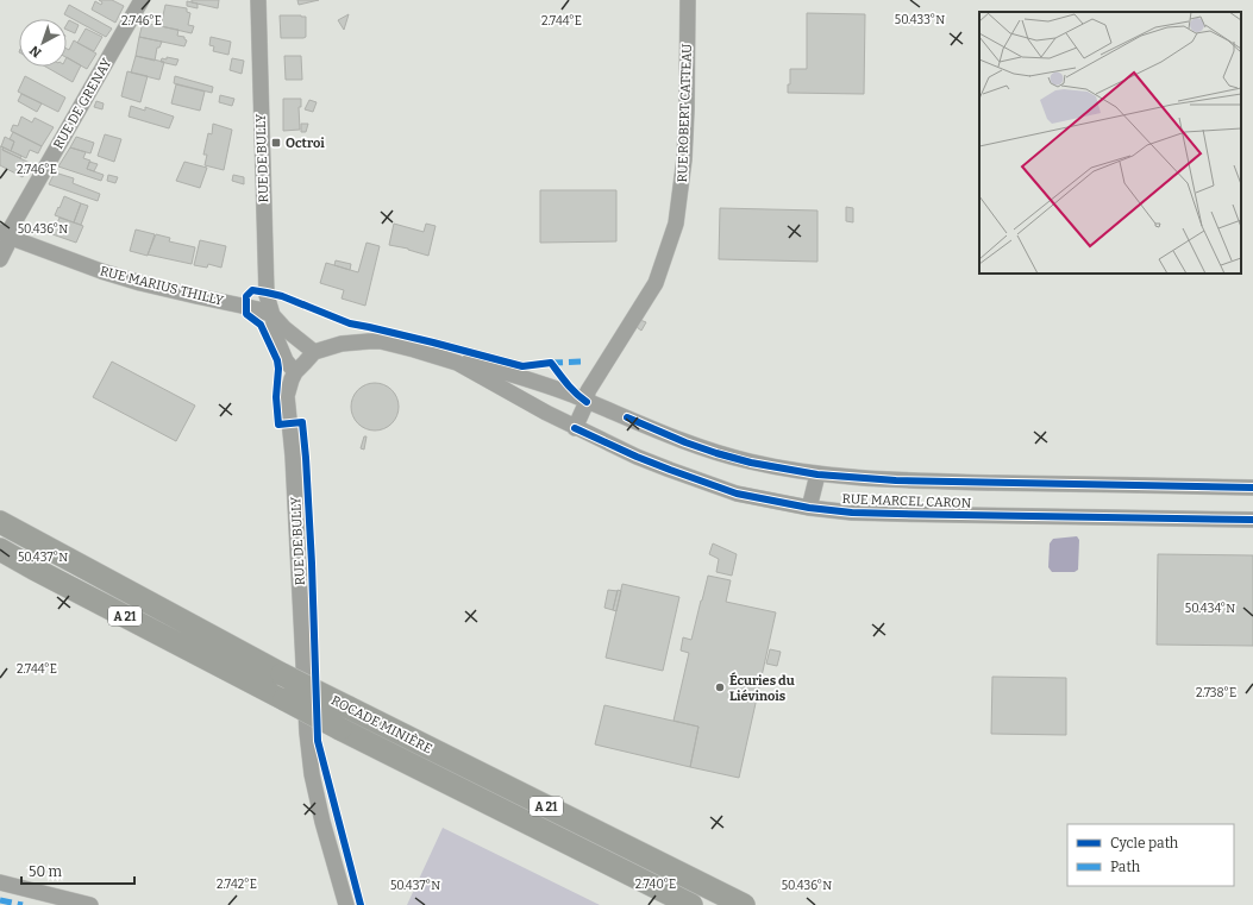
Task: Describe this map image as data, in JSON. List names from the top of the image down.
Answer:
{
  "streets": {
    "highway": ["A 21", "ROCADE MINIÈRE"],
    "street": [
      "RUE DE GRENAY",
      "RUE ROBERT CATTEAU",
      "RUE DE BULLY",
      "RUE MARIUS THILLY",
      "RUE MARCEL CARON"
    ]
  },
  "crossings": [
    ["RUE DE GRENAY", "RUE MARIUS THILLY"],
    ["RUE ROBERT CATTEAU", "RUE MARCEL CARON"],
    ["RUE DE BULLY", "RUE MARIUS THILLY"]
  ],
  "places": {
    "transit": ["Octroi"],
    "other": ["Écuries du Liévinois"]
  },
  "legend": ["Cycle path", "Path"],
  "scale_bar": "50 m",
  "north": "bottom left",
  "coordinates": [
    "50.433°N",
    "2.746°E",
    "2.744°E",
    "50.436°N",
    "50.437°N",
    "50.434°N",
    "2.738°E",
    "2.742°E",
    "2.740°E"
  ]
}
